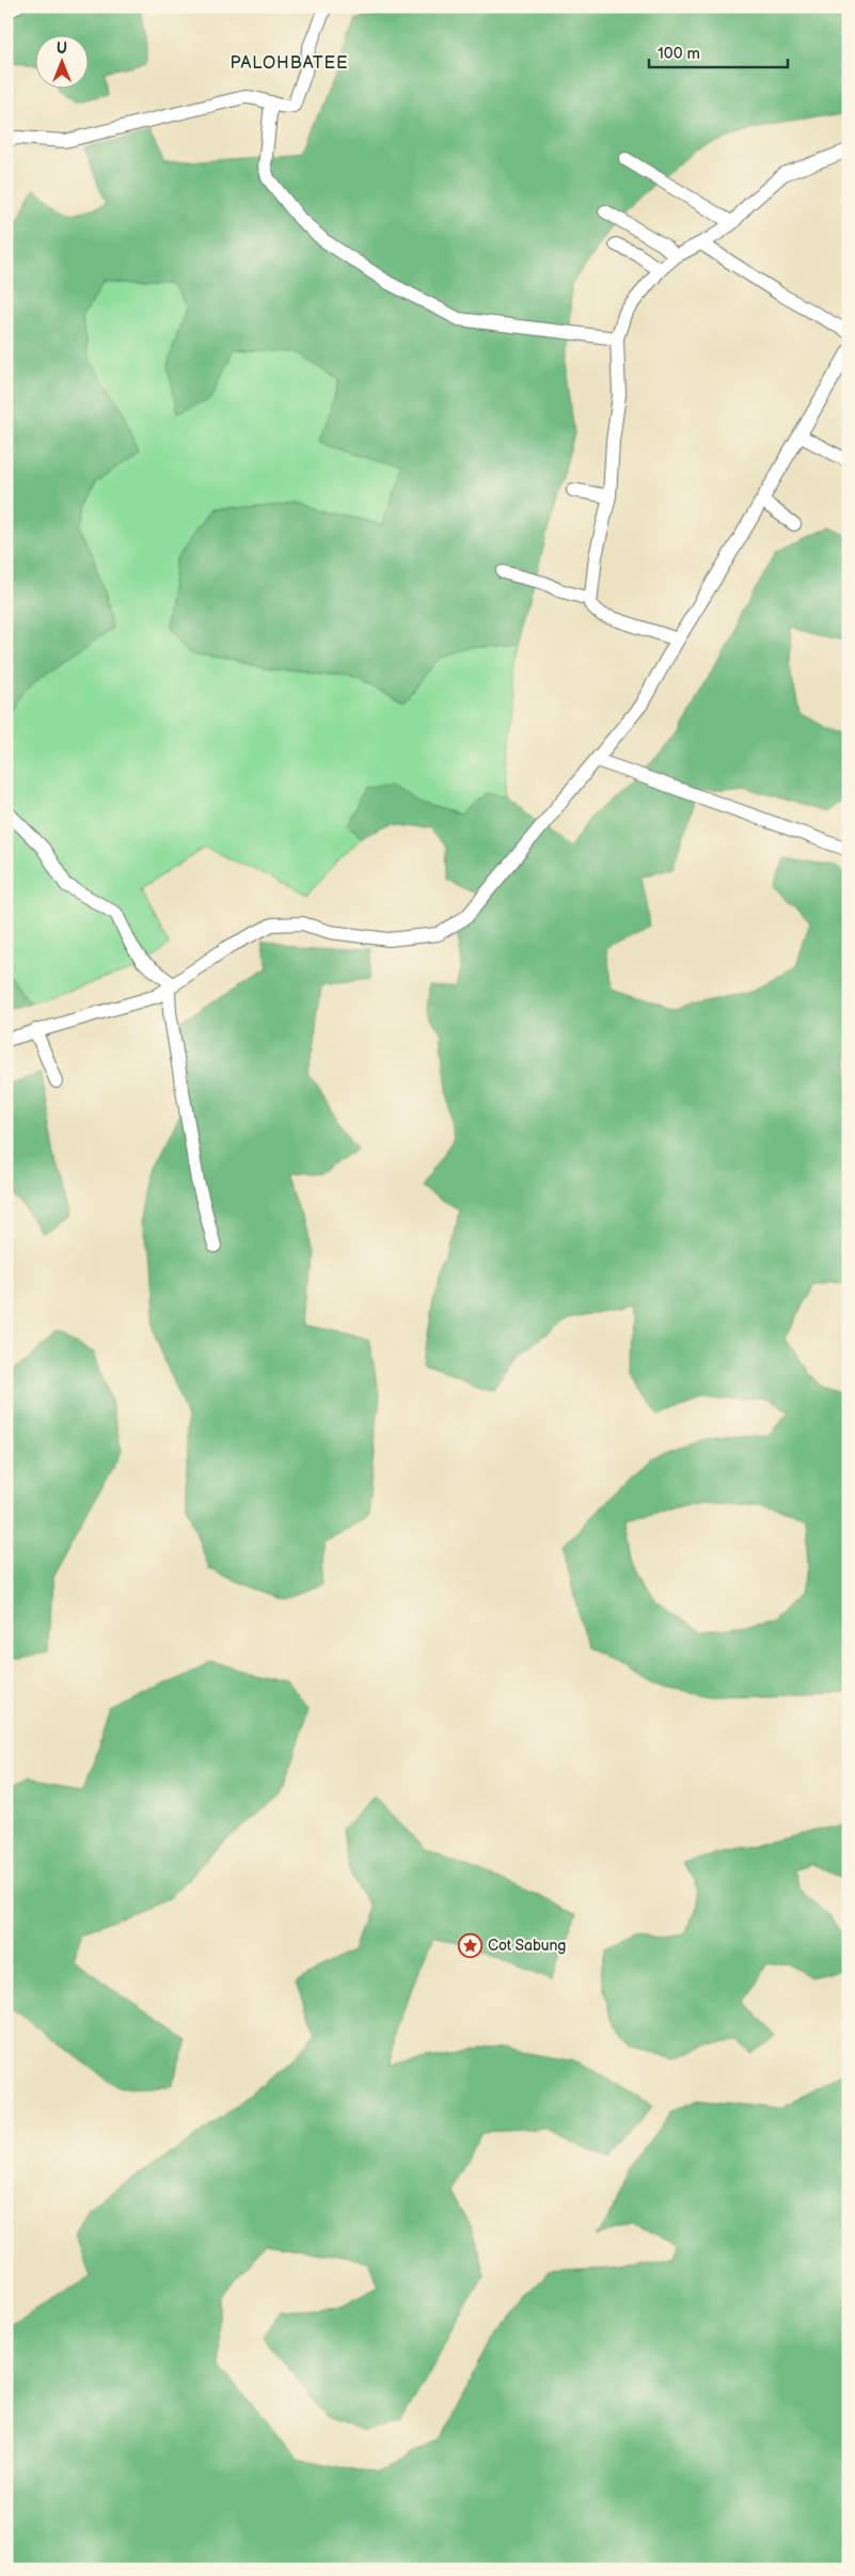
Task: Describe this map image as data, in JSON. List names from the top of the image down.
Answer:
{
  "districts": ["PALOHBATEE"],
  "places": {
    "place": ["Cot Sabung"]
  },
  "scale_bar": "100 m",
  "north": "top"
}
